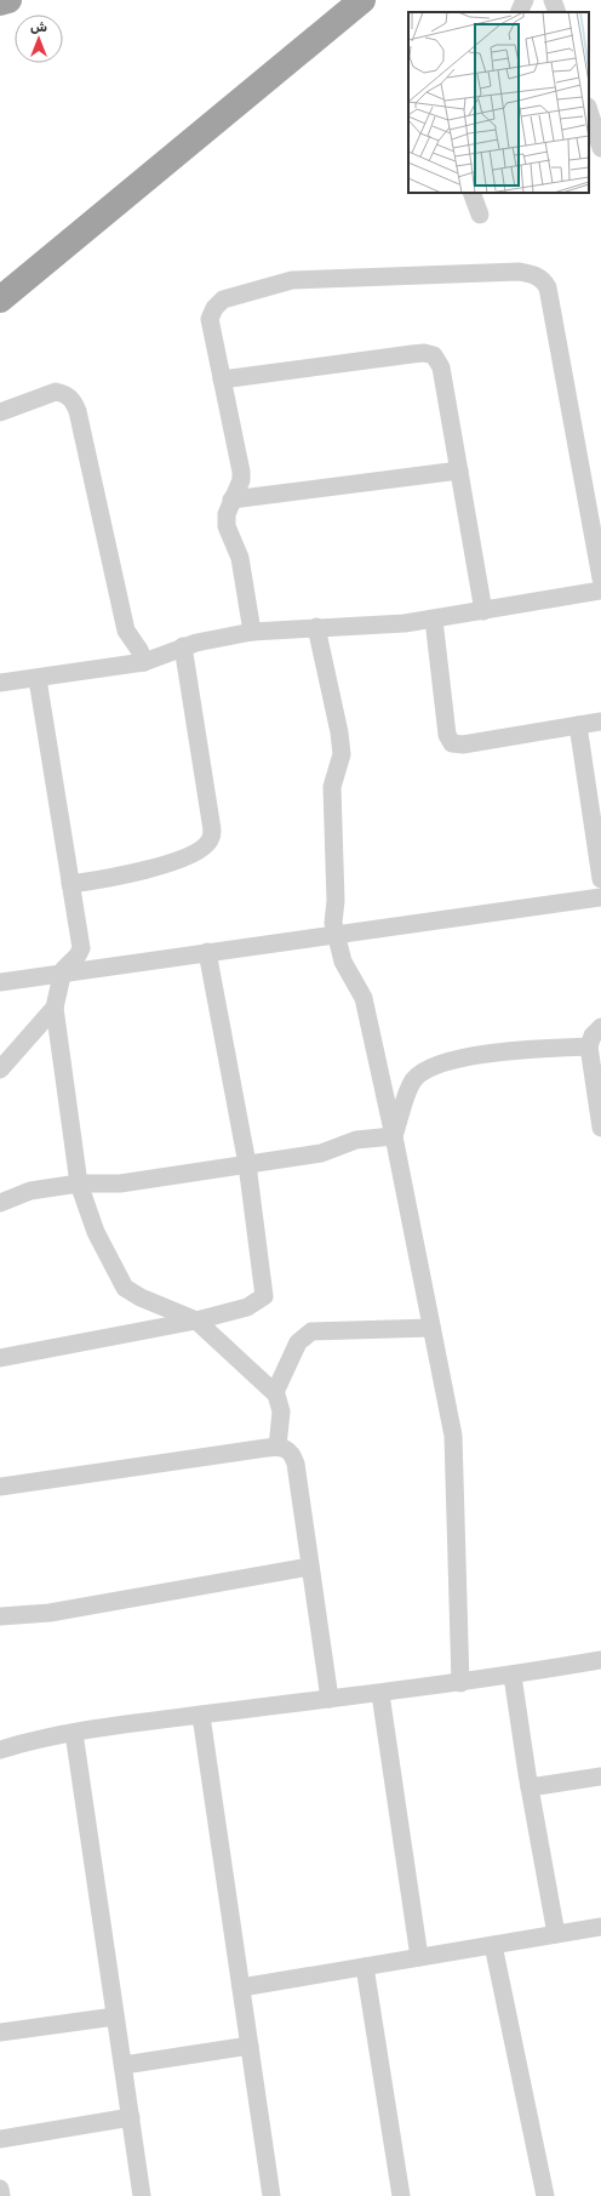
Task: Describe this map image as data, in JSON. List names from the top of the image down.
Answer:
{
  "north": "top"
}
